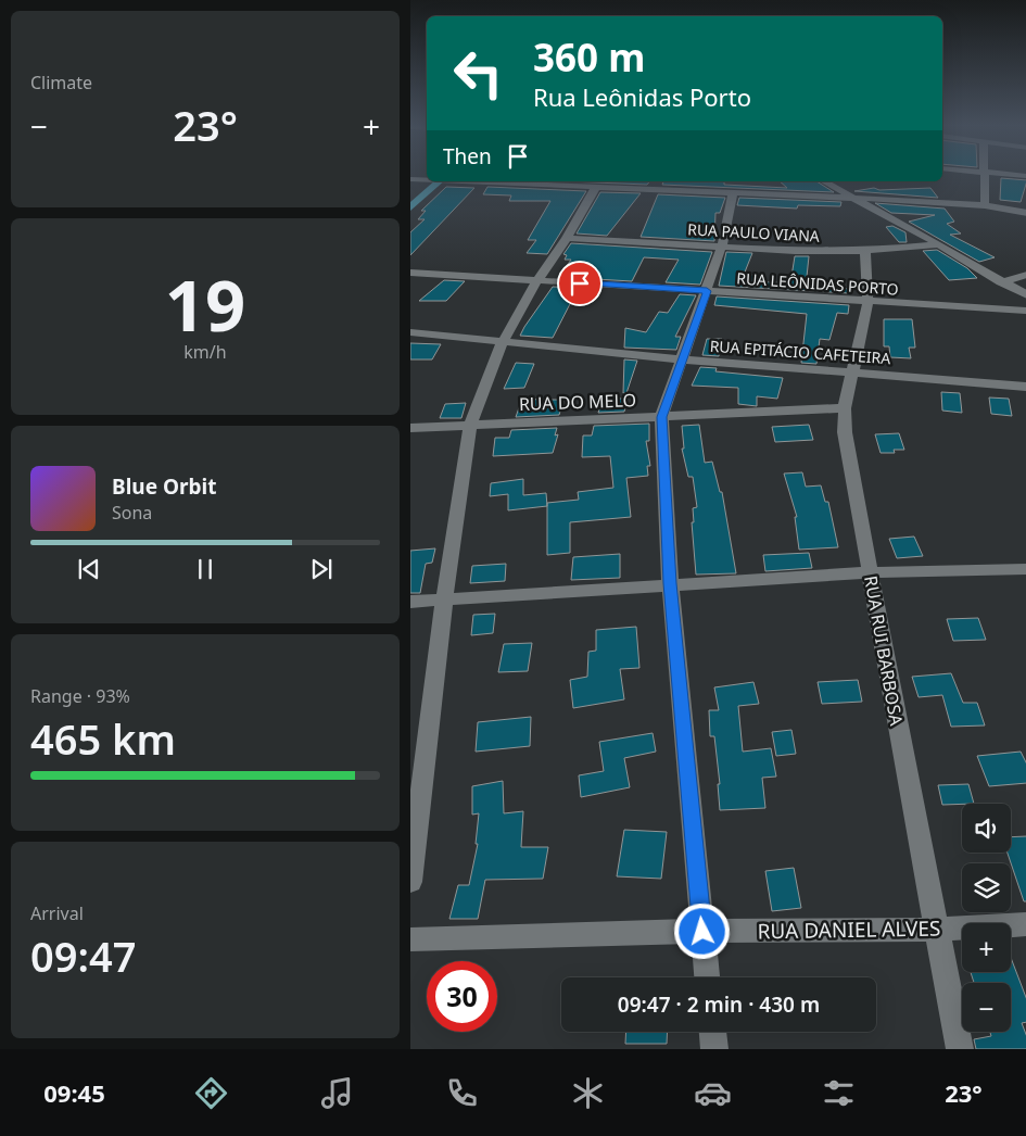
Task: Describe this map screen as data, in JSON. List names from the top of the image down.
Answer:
{
  "streets": {
    "street": [
      "RUA PAULO VIANA",
      "RUA LEÔNIDAS PORTO",
      "RUA EPITÁCIO CAFETEIRA",
      "RUA DO MELO",
      "RUA RUI BARBOSA",
      "RUA DANIEL ALVES"
    ]
  },
  "crossings": [
    ["RUA PAULO VIANA", "RUA RUI BARBOSA"],
    ["RUA LEÔNIDAS PORTO", "RUA RUI BARBOSA"],
    ["RUA EPITÁCIO CAFETEIRA", "RUA RUI BARBOSA"],
    ["RUA DO MELO", "RUA RUI BARBOSA"],
    ["RUA RUI BARBOSA", "RUA DANIEL ALVES"]
  ],
  "page": {
    "tile": [
      "Climate",
      ["19", "km/h"],
      ["Range · 93%", "465 km"],
      ["Arrival", "09:47"]
    ],
    "turn": ["360 m", "Rua Leônidas Porto"],
    "heat": ["−", "23°", "+"],
    "then": "Then",
    "song": ["Blue Orbit", "Sona"],
    "map_buttons": ["+", "−"],
    "limit": "30",
    "trip": "09:47 · 2 min · 430 m",
    "tabs": ["09:45", "23°"]
  }
}
